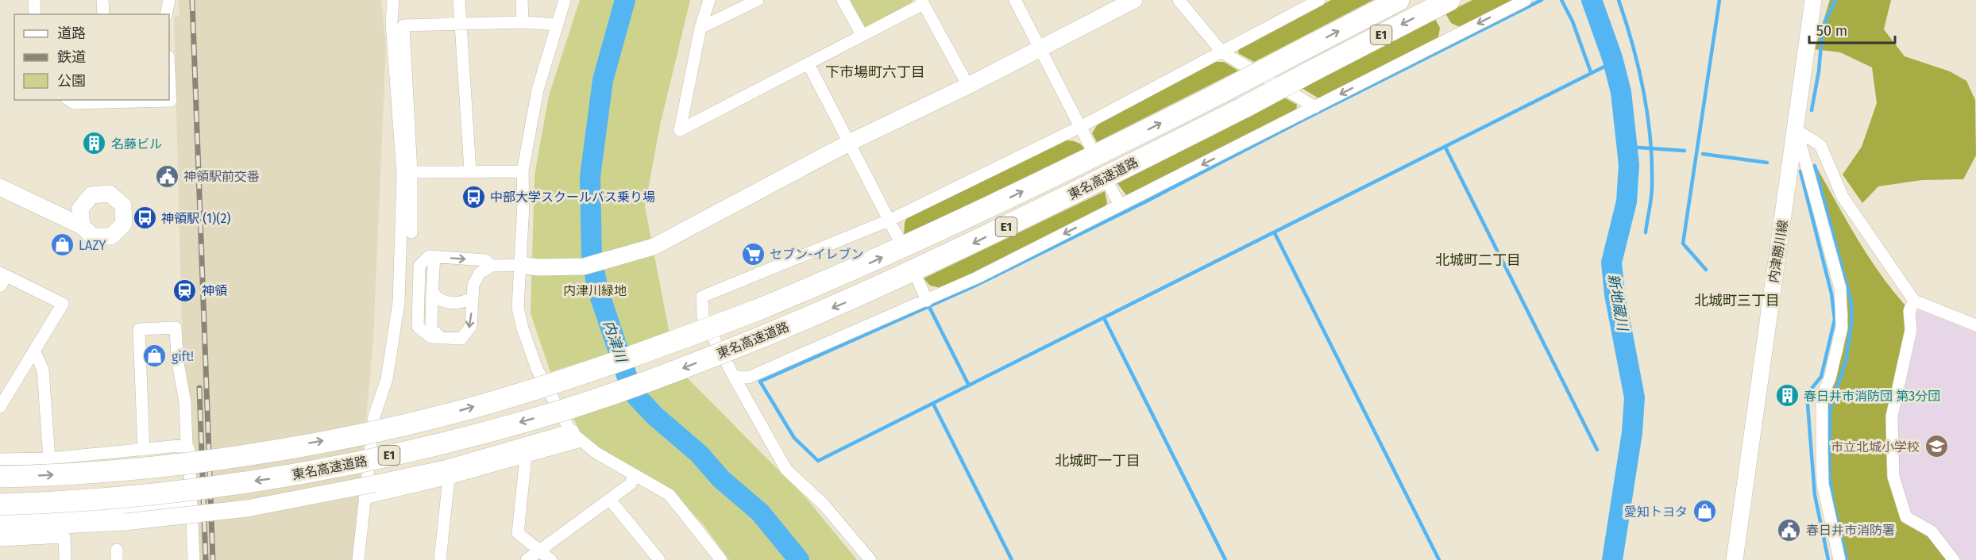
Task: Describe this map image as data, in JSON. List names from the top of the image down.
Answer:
{
  "streets": {
    "highway": ["E1", "東名高速道路"],
    "street": ["内津勝川線"]
  },
  "districts": [
    "下市場町六丁目",
    "北城町二丁目",
    "北城町三丁目",
    "北城町一丁目"
  ],
  "water": ["新地蔵川", "内津川"],
  "parks": ["内津川緑地"],
  "places": {
    "building": ["名藤ビル", "春日井市消防団 第3分団"],
    "public building": ["神領駅前交番", "春日井市消防署"],
    "bus stop": ["中部大学スクールバス乗り場", "神領駅 (1)(2)"],
    "shop": ["LAZY", "gift!", "愛知トヨタ"],
    "supermarket": ["セブン-イレブン"],
    "station": ["神領"],
    "school or university": ["市立北城小学校"]
  },
  "legend": ["道路", "鉄道", "公園"],
  "scale_bar": "50 m"
}
